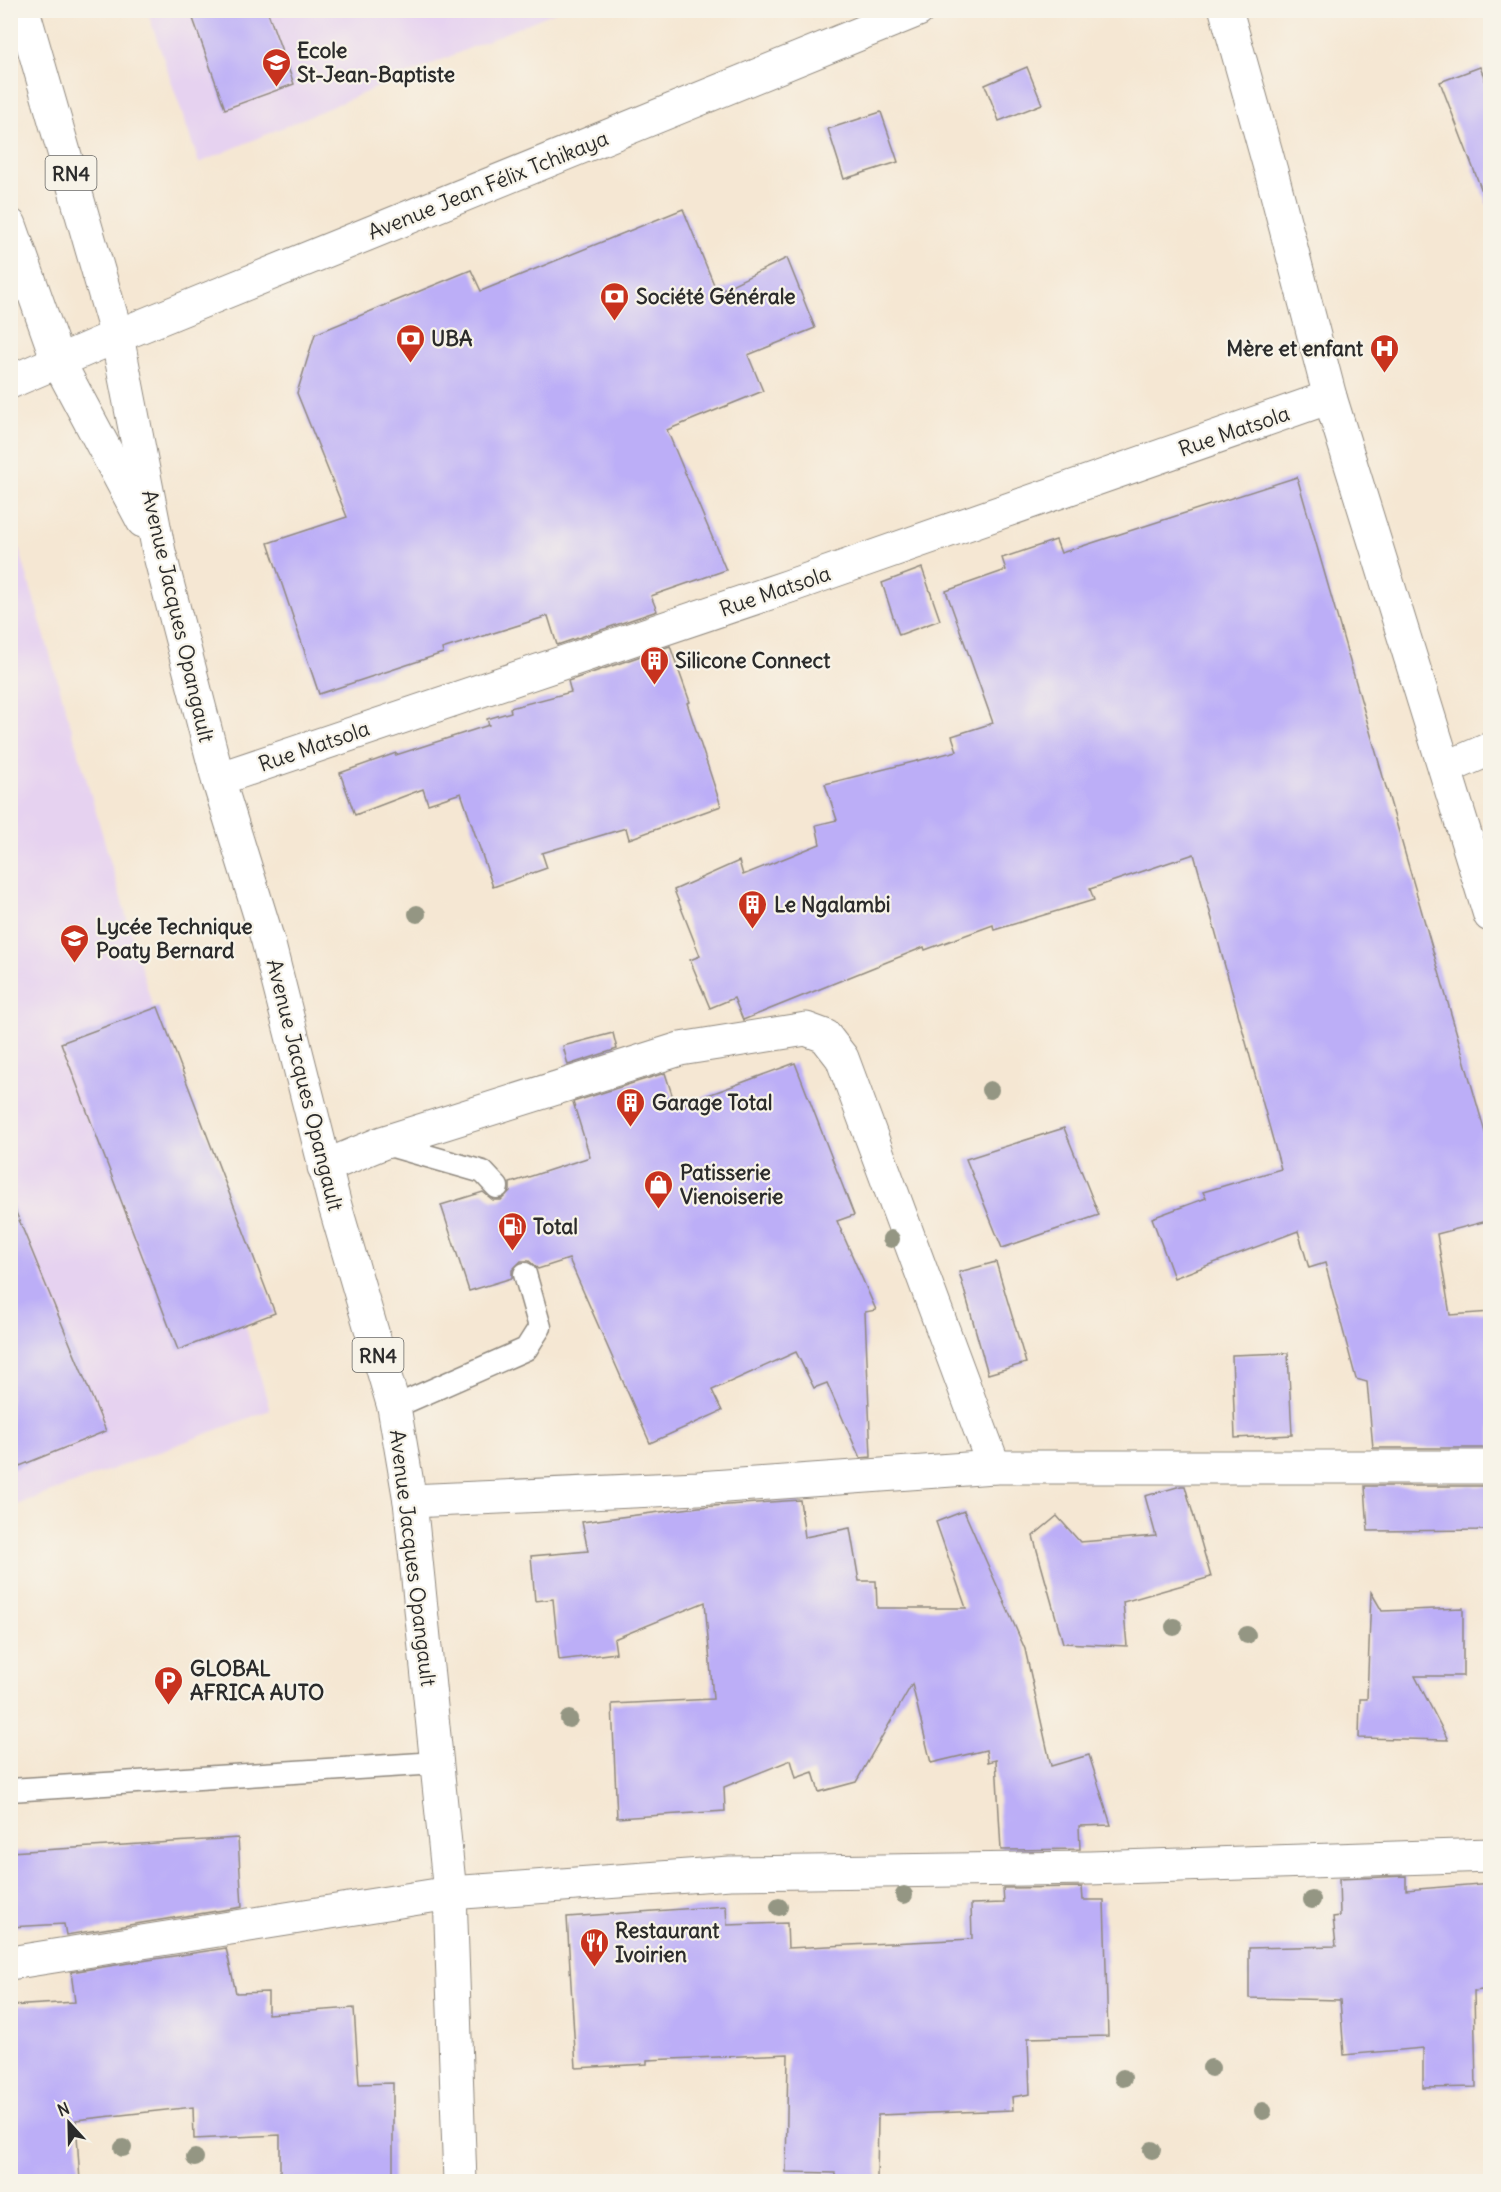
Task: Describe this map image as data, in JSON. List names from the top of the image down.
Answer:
{
  "streets": {
    "main road": [
      "RN4",
      "Avenue Jean Félix Tchikaya",
      "Rue Matsola",
      "Avenue Jacques Opangault"
    ]
  },
  "crossings": [
    ["RN4", "Avenue Jean Félix Tchikaya"],
    ["RN4", "Avenue Jacques Opangault"],
    ["Avenue Jean Félix Tchikaya", "Avenue Jacques Opangault"],
    ["Rue Matsola", "Avenue Jacques Opangault"]
  ],
  "places": {
    "school or university": ["Ecole St-Jean-Baptiste", "Lycée Technique Poaty Bernard"],
    "bank": ["Société Générale", "UBA"],
    "hospital": ["Mère et enfant"],
    "building": ["Silicone Connect", "Le Ngalambi", "Garage Total"],
    "shop": ["Patisserie Vienoiserie"],
    "fuel station": ["Total"],
    "parking": ["GLOBAL AFRICA AUTO"],
    "restaurant": ["Restaurant Ivoirien"]
  },
  "north": "top"
}
